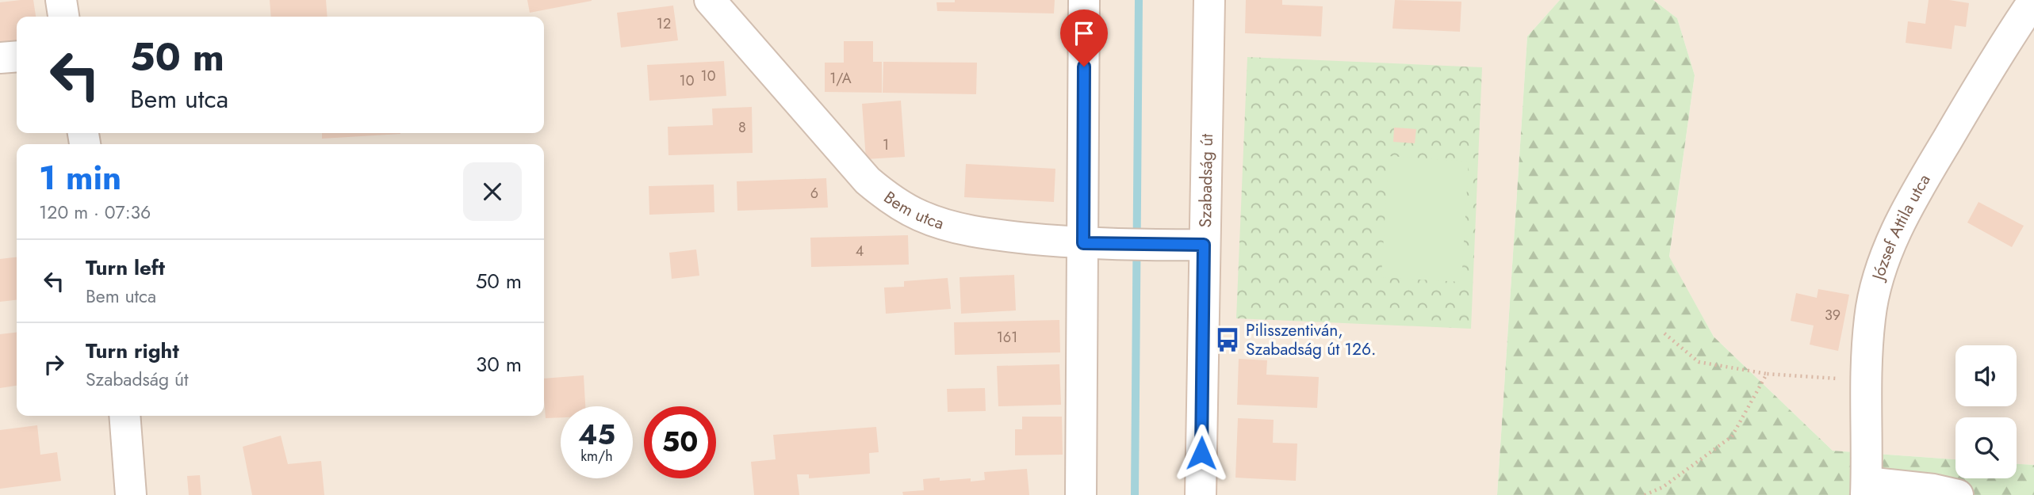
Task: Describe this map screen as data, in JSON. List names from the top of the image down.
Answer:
{
  "streets": {
    "street": ["Szabadság út", "Bem utca", "József Attila utca"]
  },
  "crossings": [
    ["Szabadság út", "Bem utca"]
  ],
  "places": {
    "bus stop": ["Pilisszentiván, Szabadság út 126."]
  },
  "house_numbers": [
    "12",
    "10",
    "1/A",
    "10",
    "8",
    "1",
    "6",
    "4",
    "39",
    "161"
  ],
  "page": {
    "turn": ["50 m", "Bem utca"],
    "heading": ["1 min", "120 m · 07:36"],
    "list": [
      {
        "name": "Turn left",
        "note": "Bem utca",
        "value": "50 m"
      },
      {
        "name": "Turn right",
        "note": "Szabadság út",
        "value": "30 m"
      }
    ],
    "speed": "45 km/h",
    "limit": "50"
  }
}
